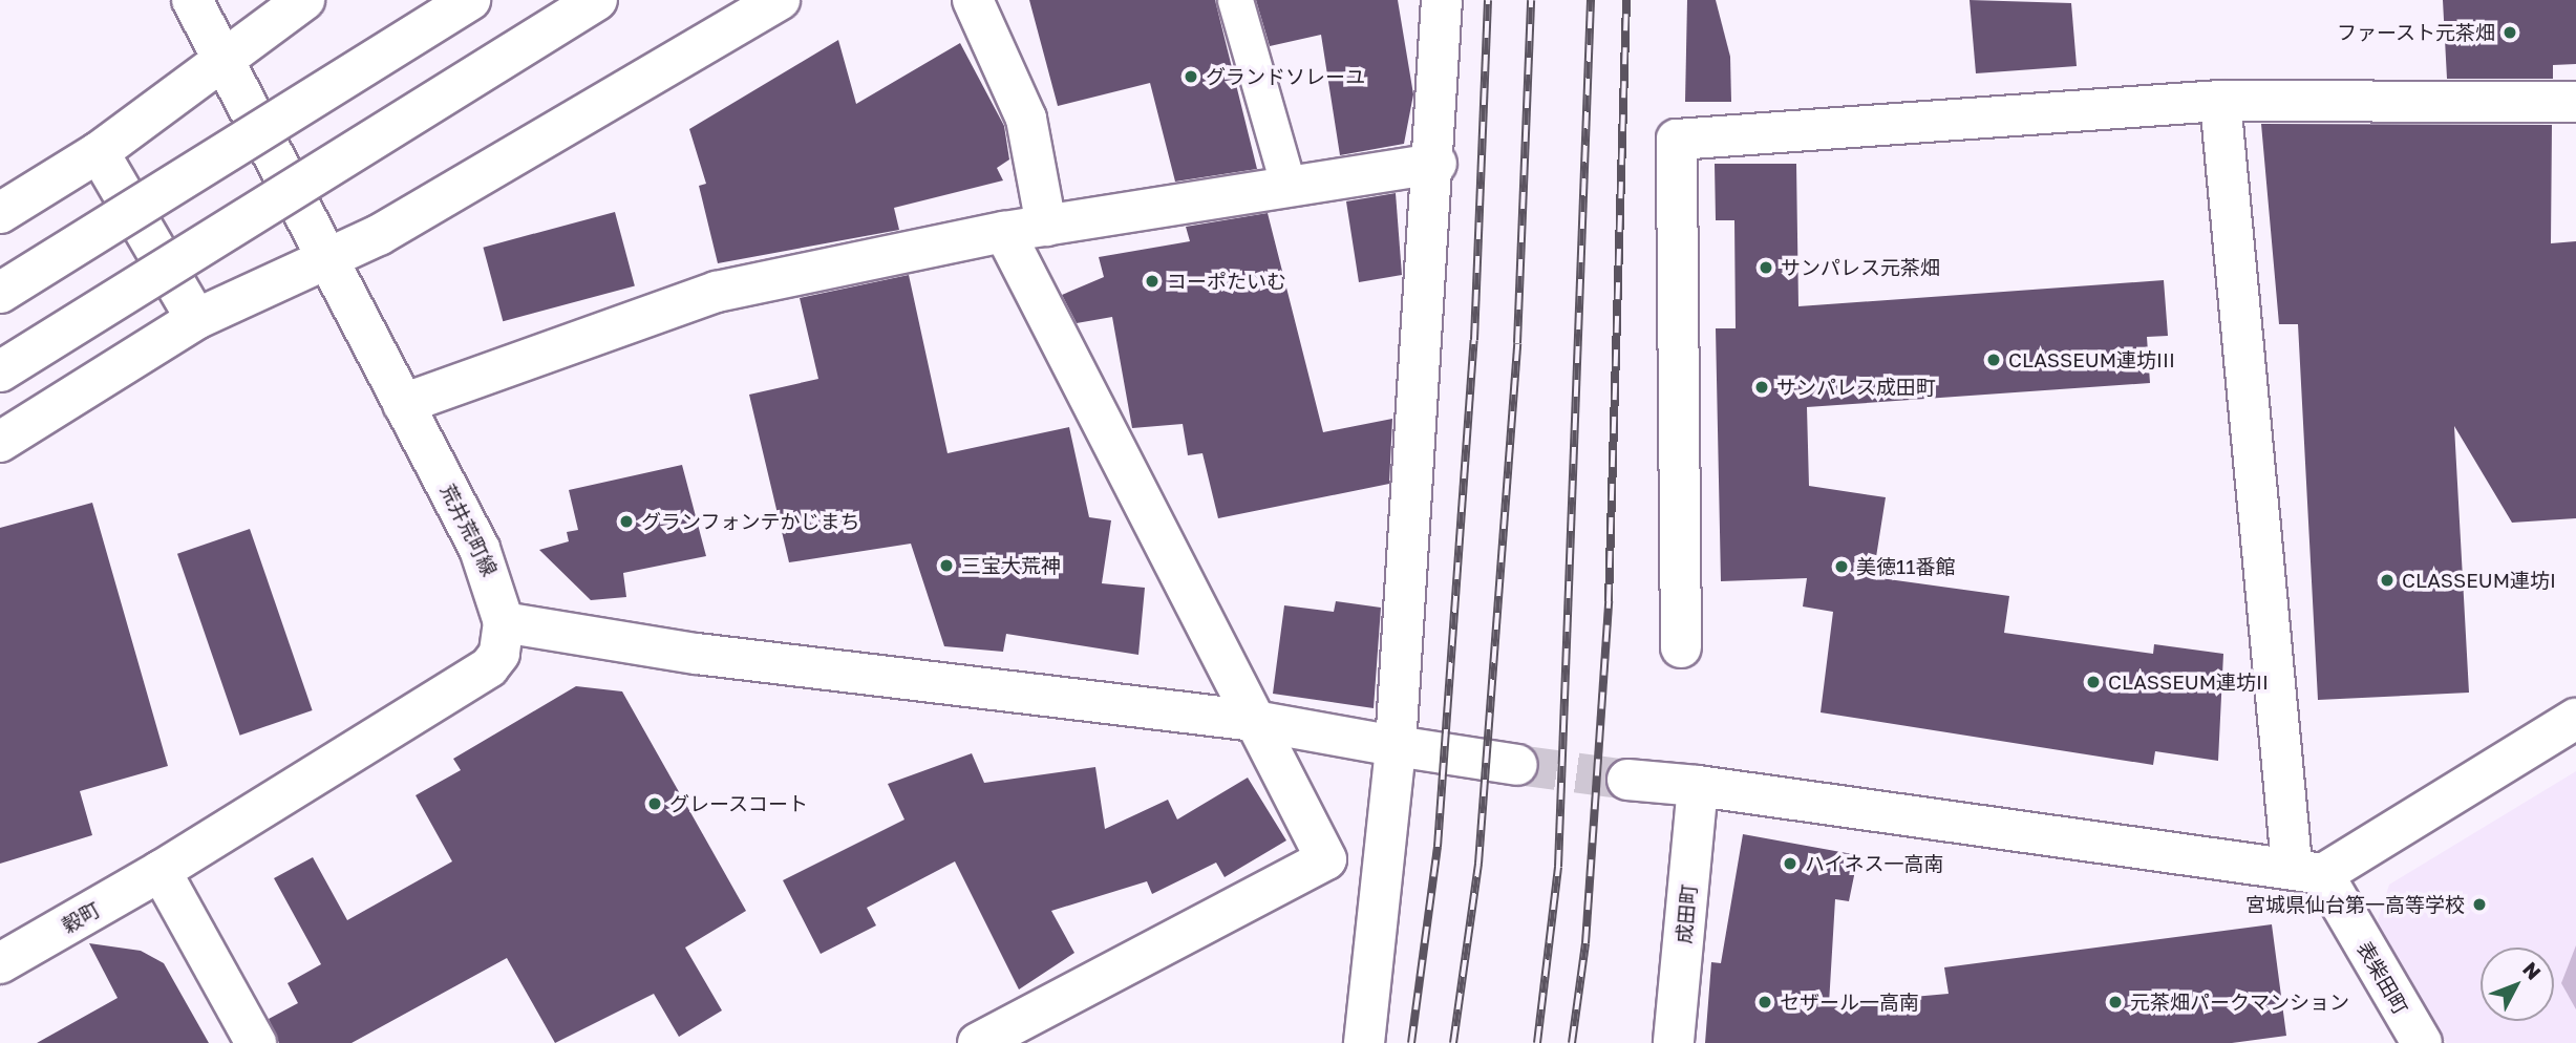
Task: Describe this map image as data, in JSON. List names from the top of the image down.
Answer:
{
  "streets": {
    "street": [
      "荒井荒町線",
      "成田町",
      "穀町",
      "表柴田町"
    ]
  },
  "places": [
    "ファースト元茶畑",
    "グランドソレーユ",
    "サンパレス元茶畑",
    "コーポたいむ",
    "CLASSEUM連坊III",
    "サンパレス成田町",
    "グランフォンテかじまち",
    "三宝大荒神",
    "美徳11番館",
    "CLASSEUM連坊I",
    "CLASSEUM連坊II",
    "グレースコート",
    "ハイネス一高南",
    "宮城県仙台第一高等学校",
    "セザール一高南",
    "元茶畑パークマンション"
  ],
  "north": "top right"
}
